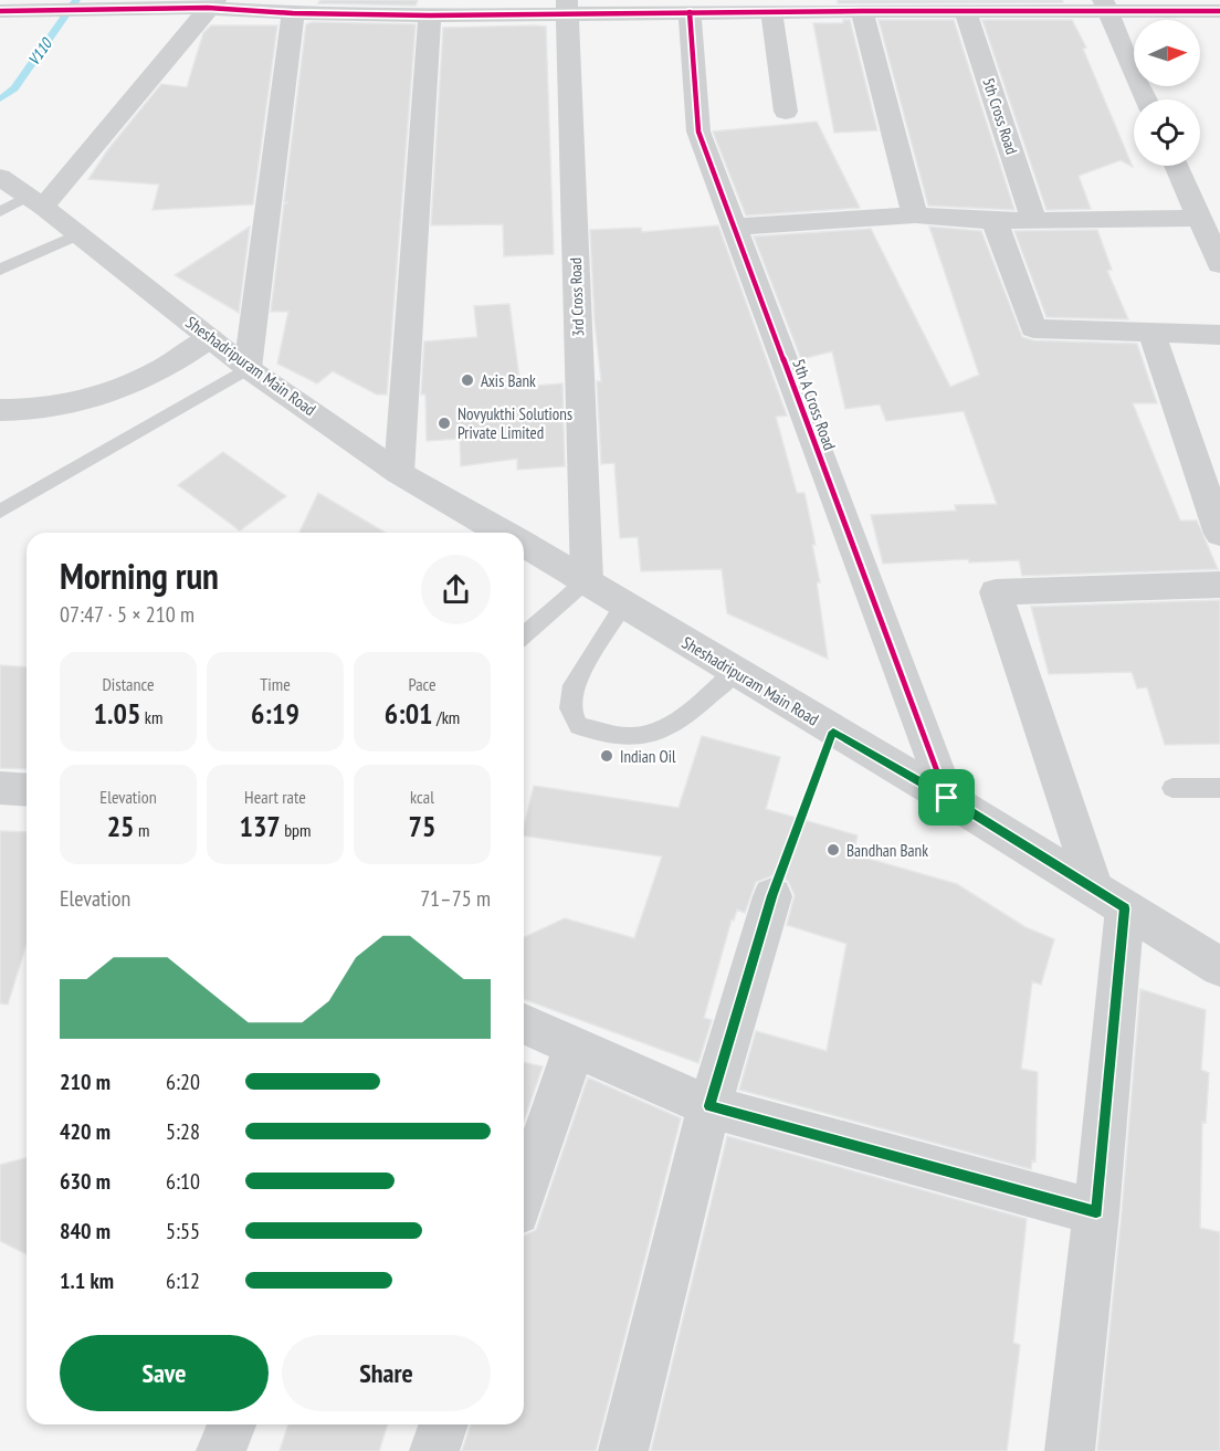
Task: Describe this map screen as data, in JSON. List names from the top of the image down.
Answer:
{
  "streets": {
    "street": [
      "5th Cross Road",
      "3rd Cross Road",
      "Sheshadripuram Main Road",
      "5th A Cross Road"
    ]
  },
  "crossings": [
    ["3rd Cross Road", "Sheshadripuram Main Road"],
    ["Sheshadripuram Main Road", "5th A Cross Road"]
  ],
  "water": ["V110"],
  "places": [
    "Axis Bank",
    "Novyukthi Solutions Private Limited",
    "Indian Oil",
    "Bandhan Bank"
  ],
  "north": "right",
  "page": {
    "heading": ["Morning run", "07:47 · 5 × 210 m"],
    "stats": [
      ["Distance", "1.05 km"],
      ["Time", "6:19"],
      ["Pace", "6:01 /km"],
      ["Elevation", "25 m"],
      ["Heart rate", "137 bpm"],
      ["kcal", "75"]
    ],
    "chart": ["Elevation", "71–75 m"],
    "list": [
      {
        "name": "210 m",
        "note": "6:20"
      },
      {
        "name": "420 m",
        "note": "5:28"
      },
      {
        "name": "630 m",
        "note": "6:10"
      },
      {
        "name": "840 m",
        "note": "5:55"
      },
      {
        "name": "1.1 km",
        "note": "6:12"
      }
    ],
    "buttons": ["Save", "Share"]
  }
}
